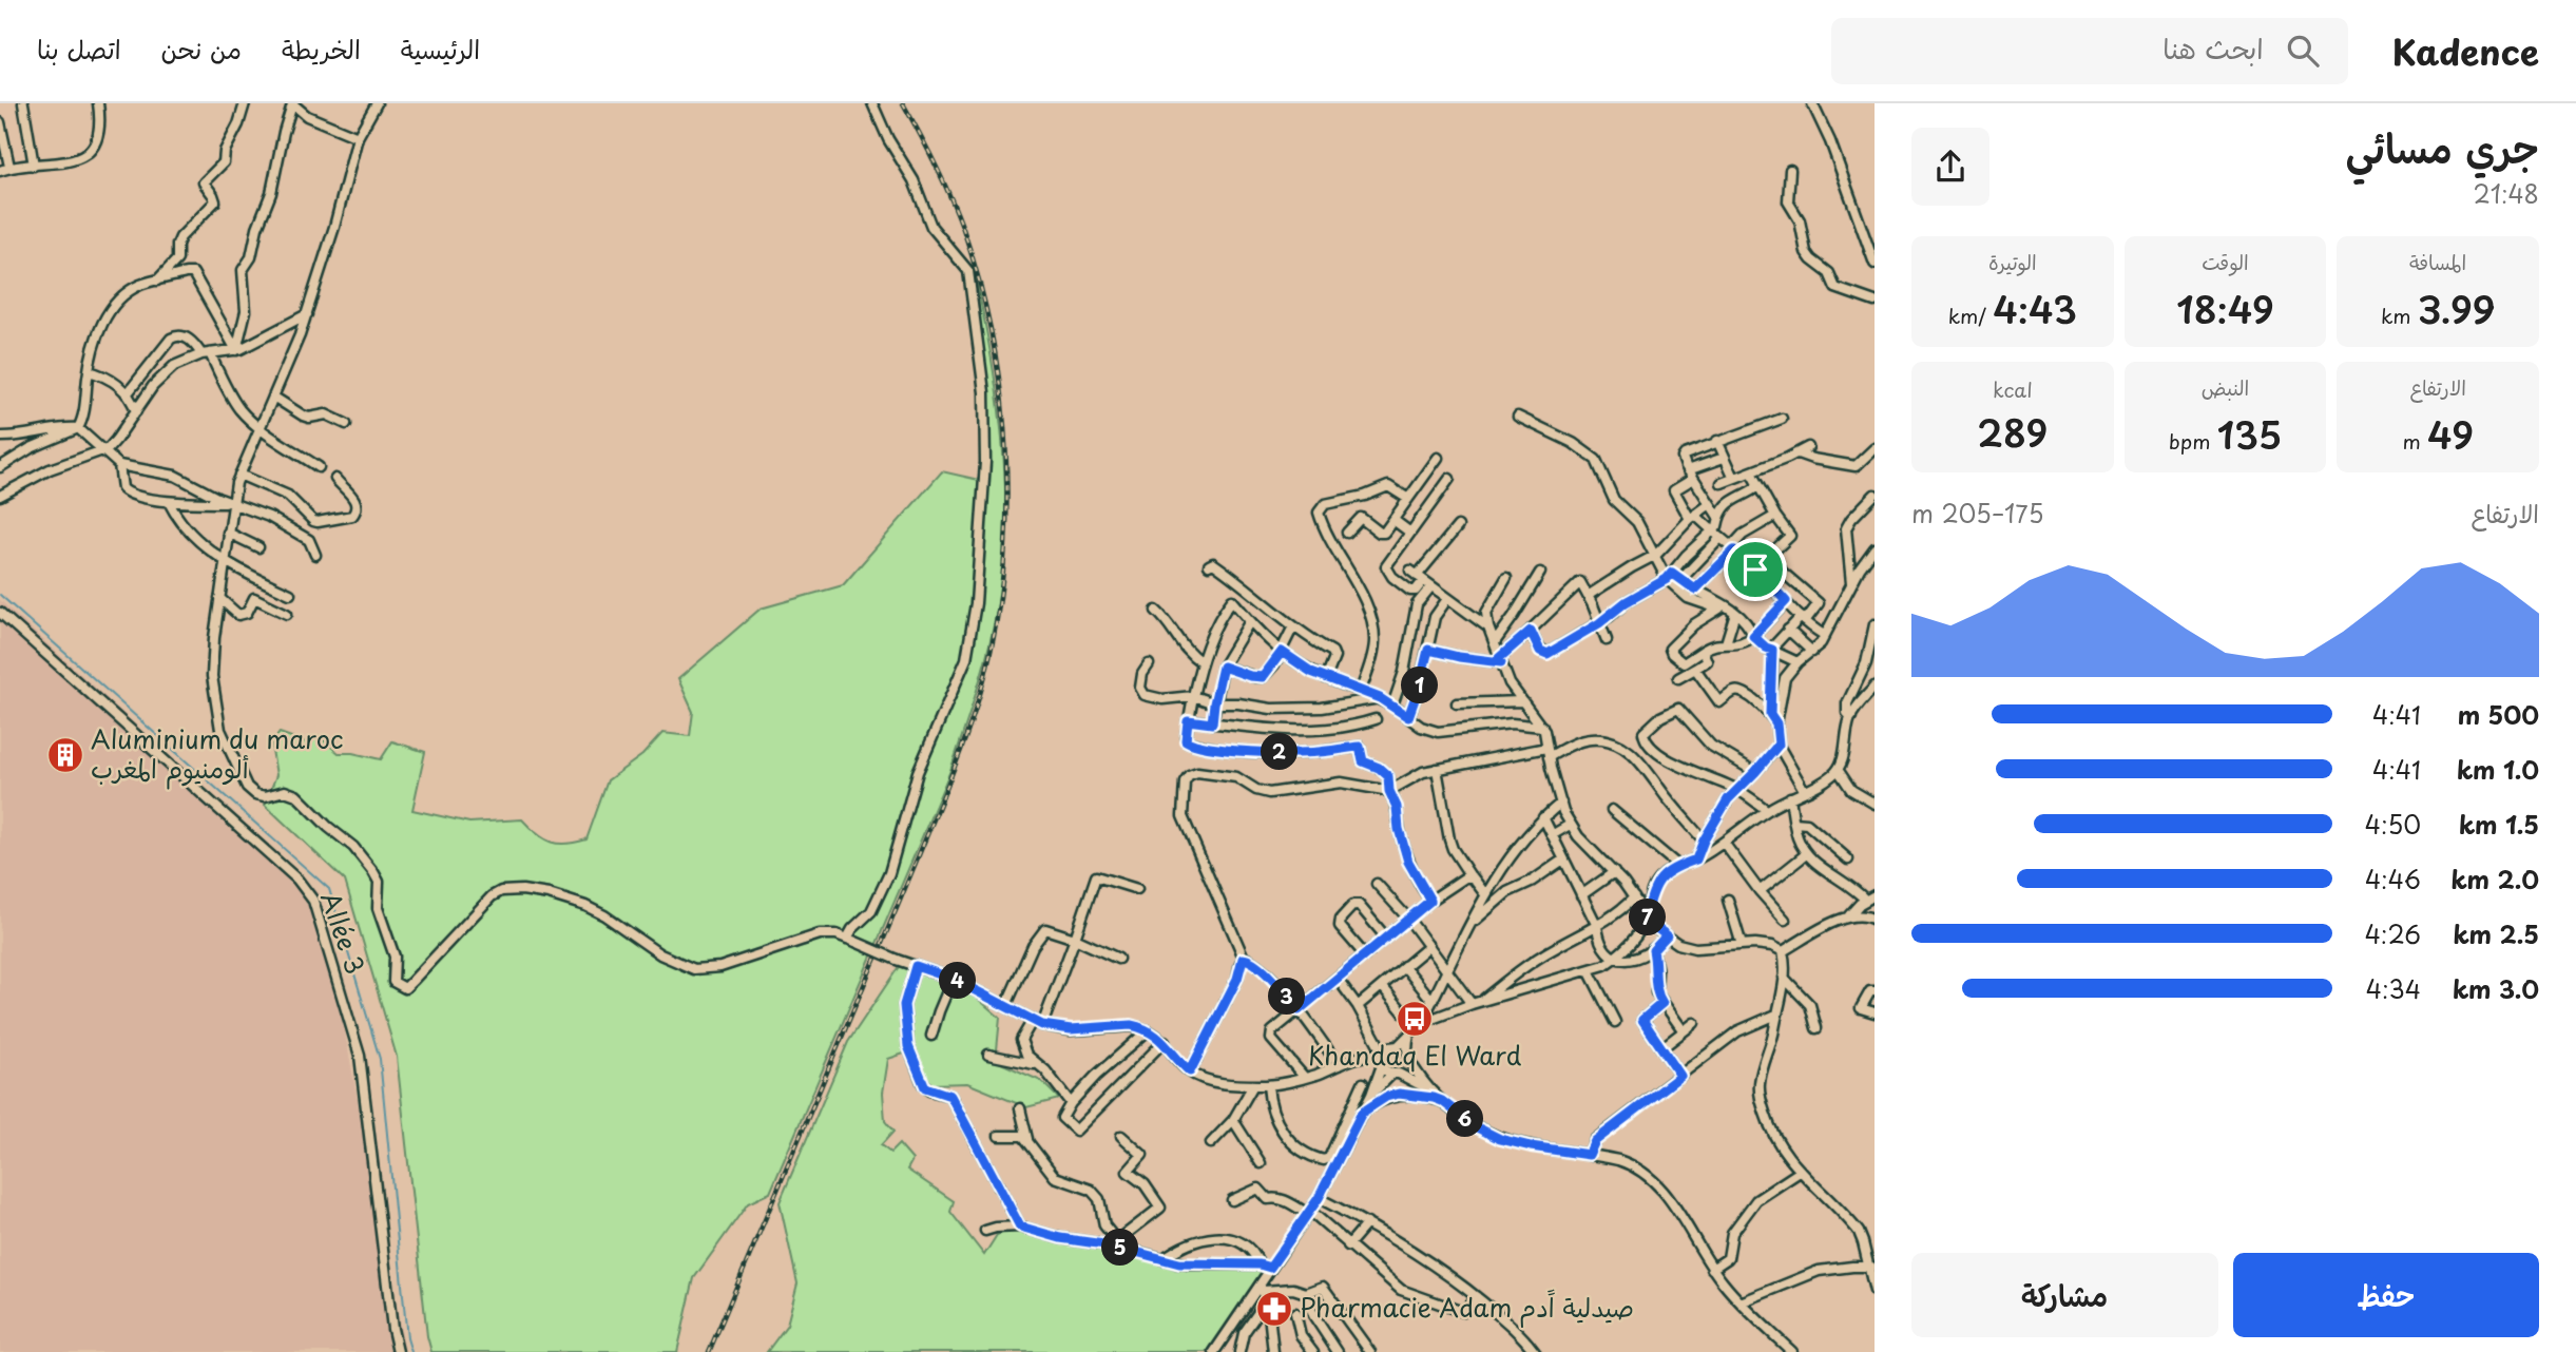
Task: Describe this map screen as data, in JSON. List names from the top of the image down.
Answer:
{
  "streets": {
    "street": ["Allée 3"]
  },
  "places": {
    "building": ["Aluminium du maroc ألومنيوم المغرب"],
    "bus stop": ["Khandaq El Ward"],
    "pharmacy": ["Pharmacie Adam صيدلية اًدم"]
  },
  "page": {
    "header": "Kadence",
    "search": "ابحث هنا",
    "nav": [
      "الرئيسية",
      "الخريطة",
      "من نحن",
      "اتصل بنا"
    ],
    "heading": ["جري مسائي", "21:48"],
    "stats": [
      ["المسافة", "3.99 km"],
      ["الوقت", "18:49"],
      ["الوتيرة", "4:43 /km"],
      ["الارتفاع", "49 m"],
      ["النبض", "135 bpm"],
      ["kcal", "289"]
    ],
    "chart": ["الارتفاع", "175–205 m"],
    "pins": [
      "1",
      "2",
      "7",
      "4",
      "3",
      "6",
      "5"
    ],
    "list": [
      {
        "name": "500 m",
        "note": "4:41"
      },
      {
        "name": "1.0 km",
        "note": "4:41"
      },
      {
        "name": "1.5 km",
        "note": "4:50"
      },
      {
        "name": "2.0 km",
        "note": "4:46"
      },
      {
        "name": "2.5 km",
        "note": "4:26"
      },
      {
        "name": "3.0 km",
        "note": "4:34"
      }
    ],
    "buttons": ["حفظ", "مشاركة"]
  }
}
